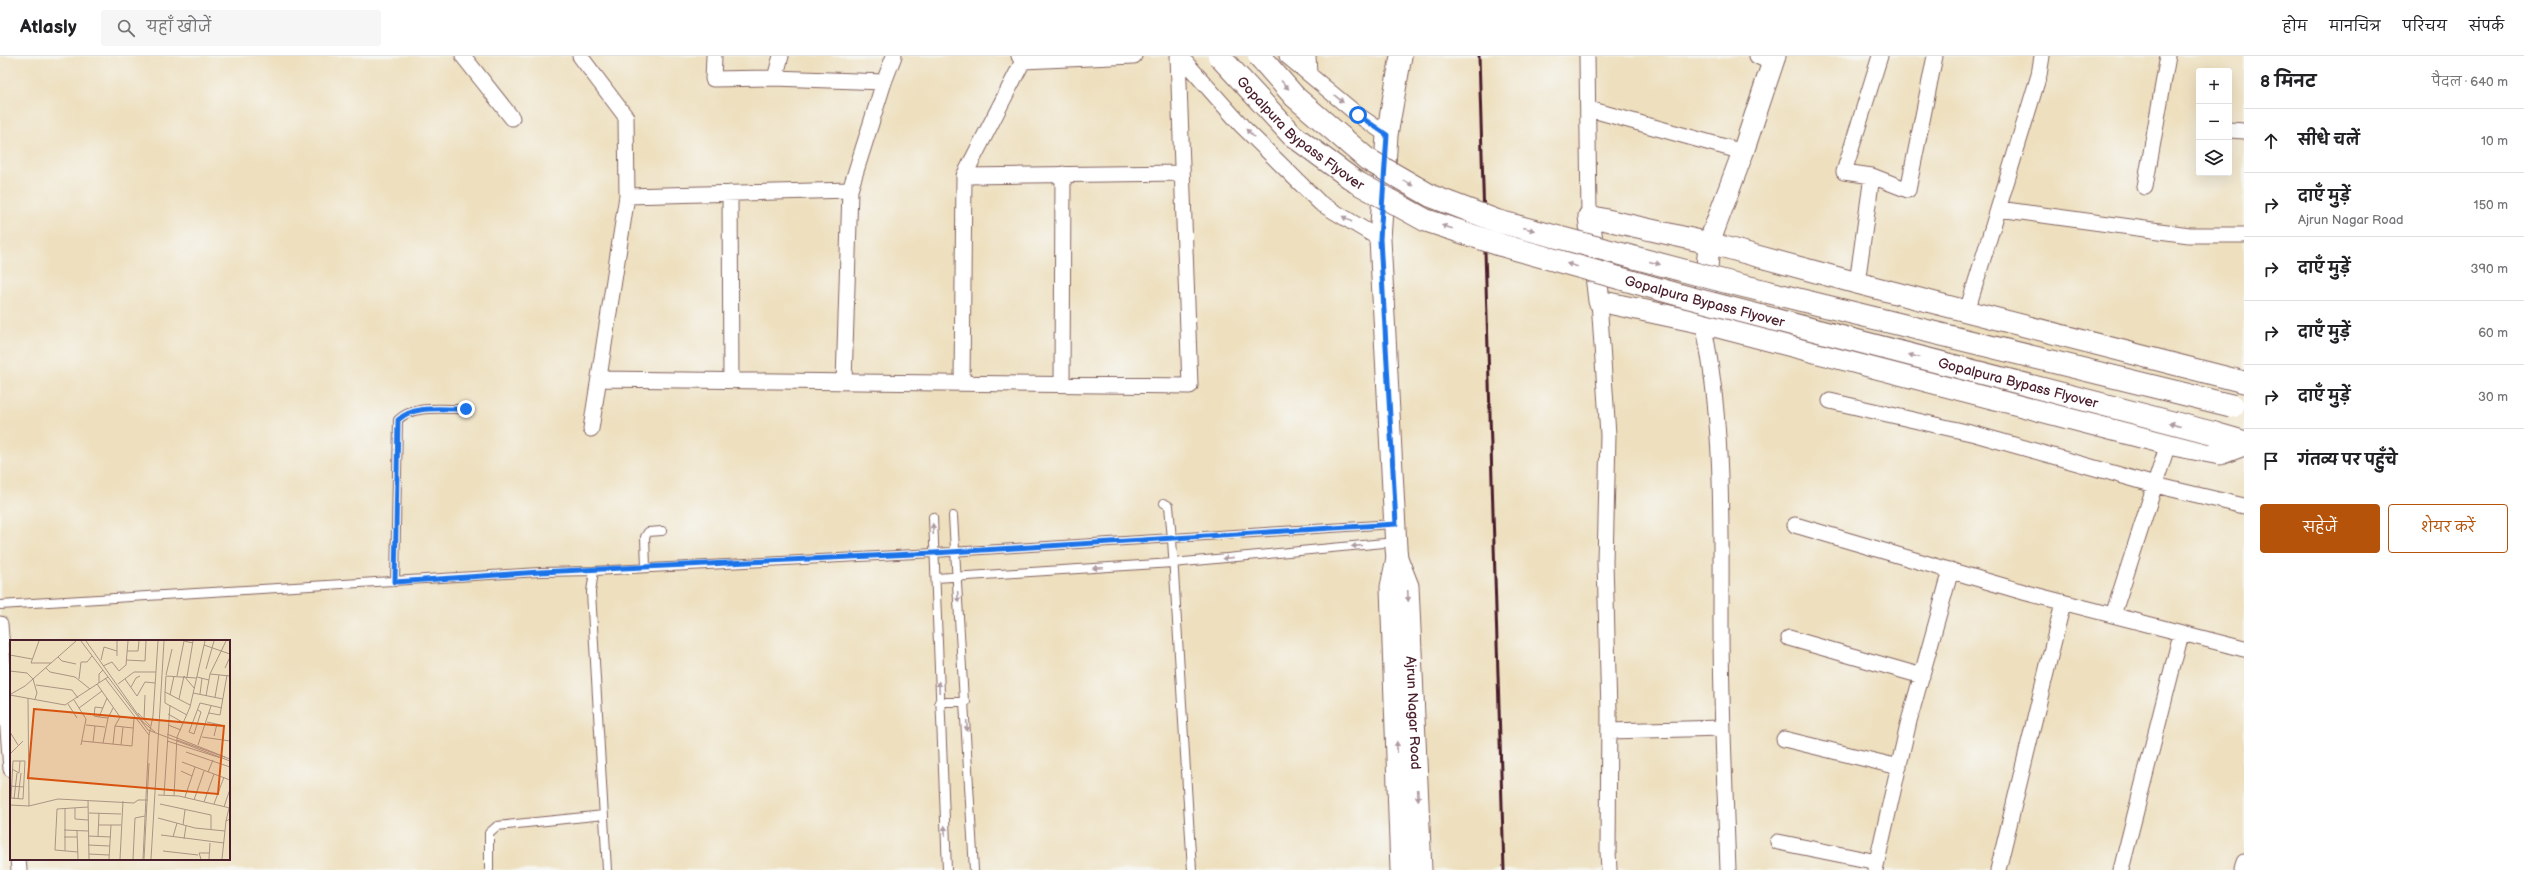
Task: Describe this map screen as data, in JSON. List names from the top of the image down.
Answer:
{
  "streets": {
    "main road": ["Gopalpura Bypass Flyover"],
    "street": ["Ajrun Nagar Road"]
  },
  "page": {
    "header": "Atlasly",
    "search": "यहाँ खोजें",
    "nav": [
      "होम",
      "मानचित्र",
      "परिचय",
      "संपर्क"
    ],
    "heading": ["8 मिनट", "पैदल · 640 m"],
    "map_buttons": ["+", "−"],
    "list": [
      ["सीधे चलें", "10 m"],
      ["दाएँ मुड़ें", "Ajrun Nagar Road", "150 m"],
      ["दाएँ मुड़ें", "390 m"],
      ["दाएँ मुड़ें", "60 m"],
      ["दाएँ मुड़ें", "30 m"],
      "गंतव्य पर पहुँचे"
    ],
    "buttons": ["सहेजें", "शेयर करें"]
  }
}
